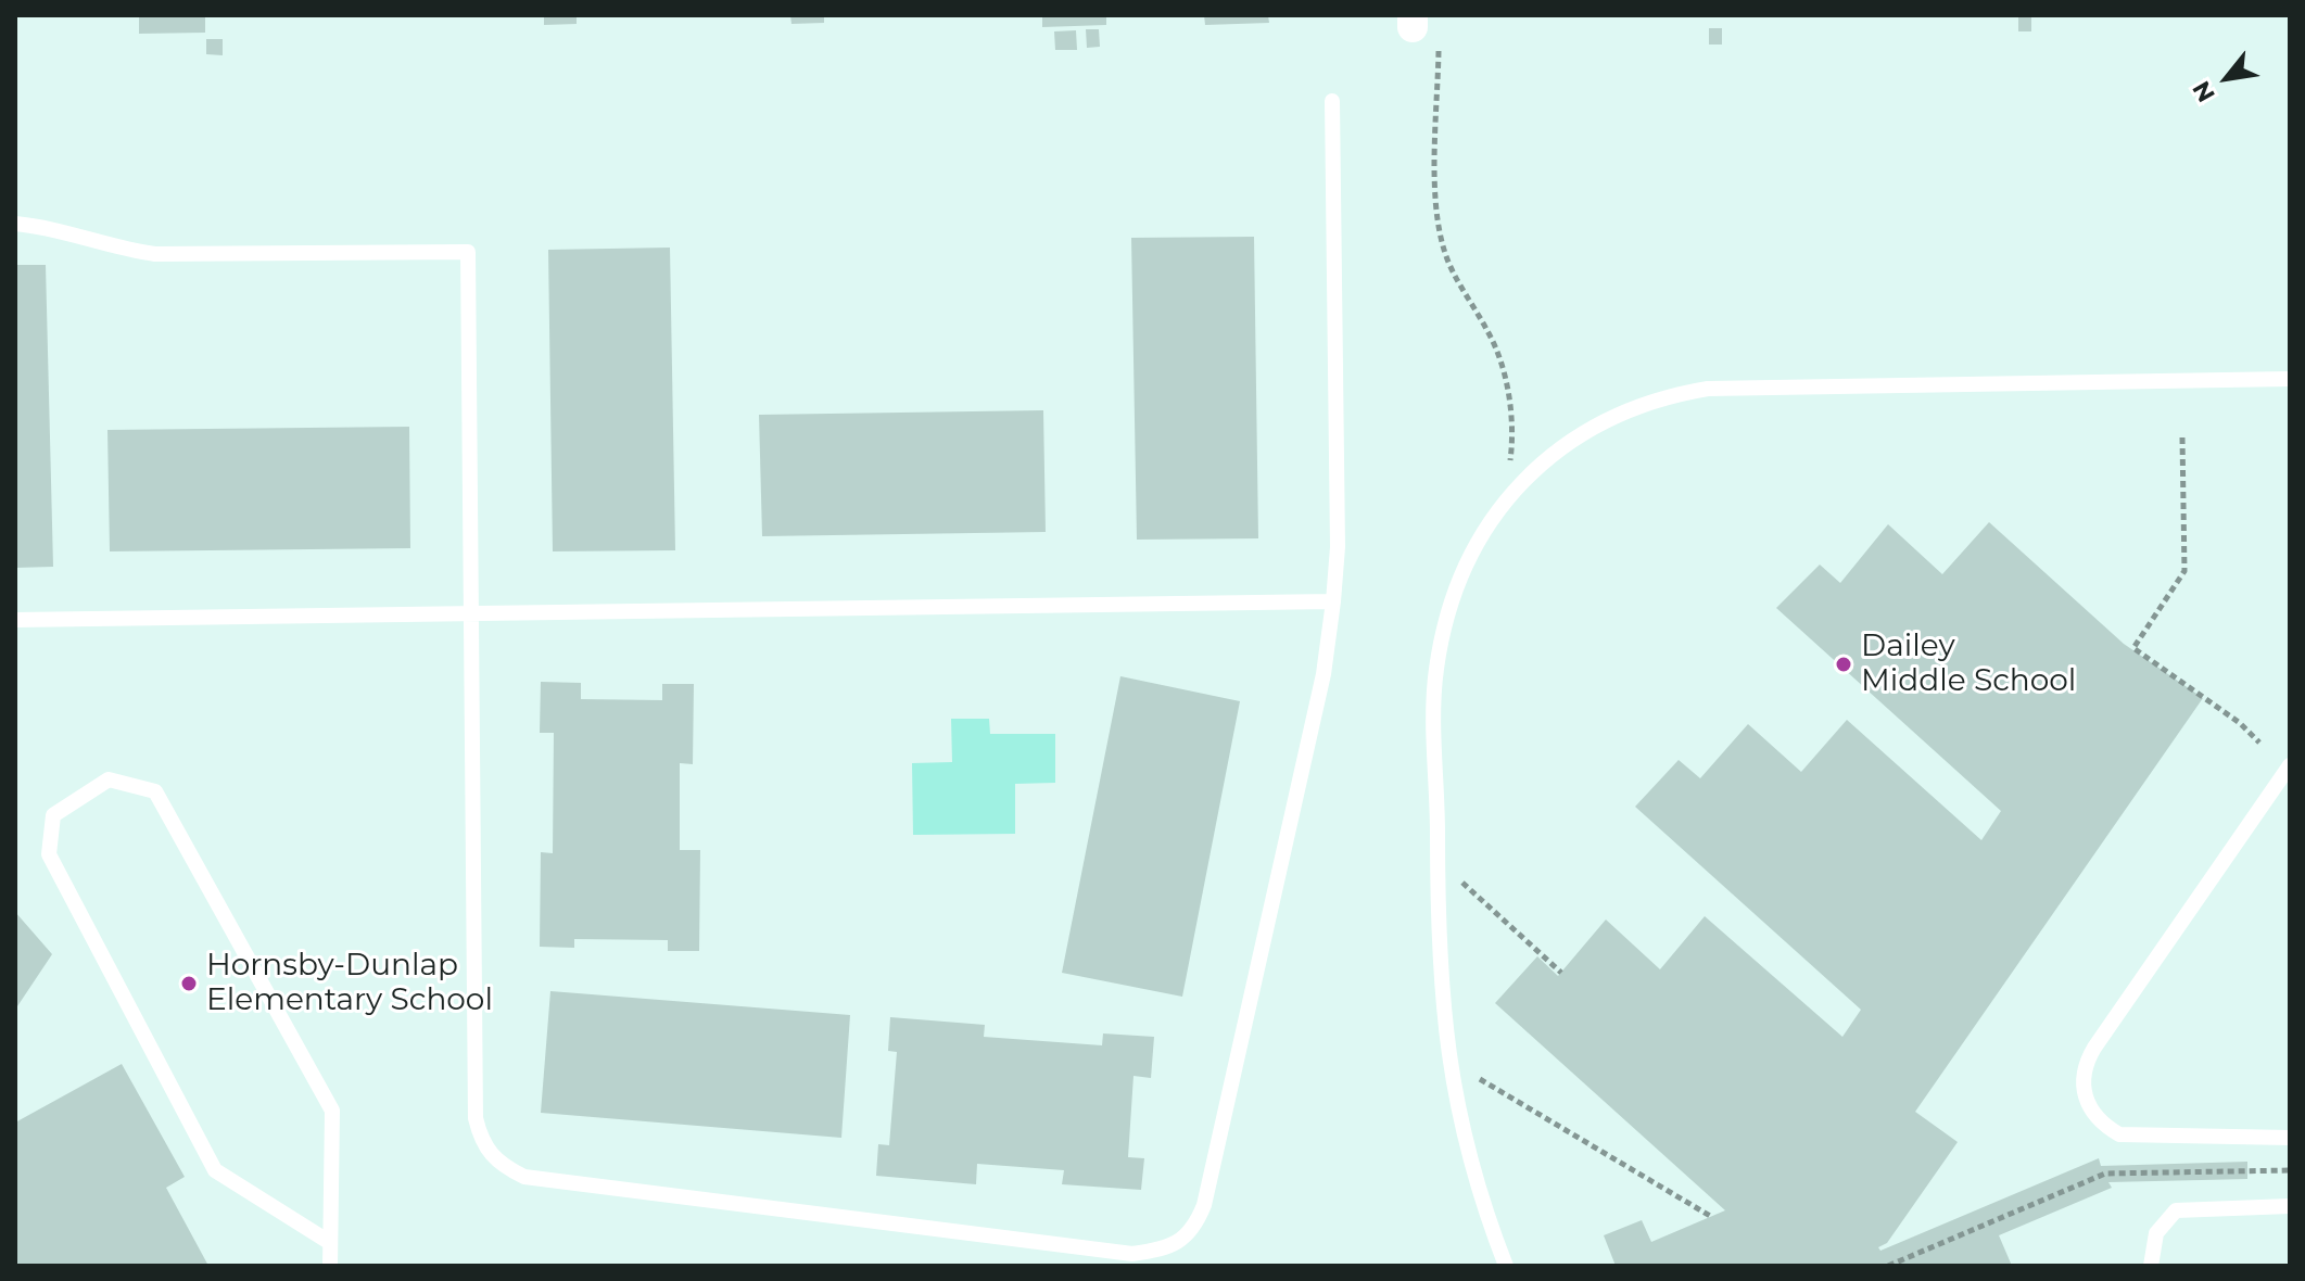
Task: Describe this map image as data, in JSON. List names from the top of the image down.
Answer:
{
  "places": ["Dailey Middle School", "Hornsby-Dunlap Elementary School"],
  "north": "bottom left"
}
